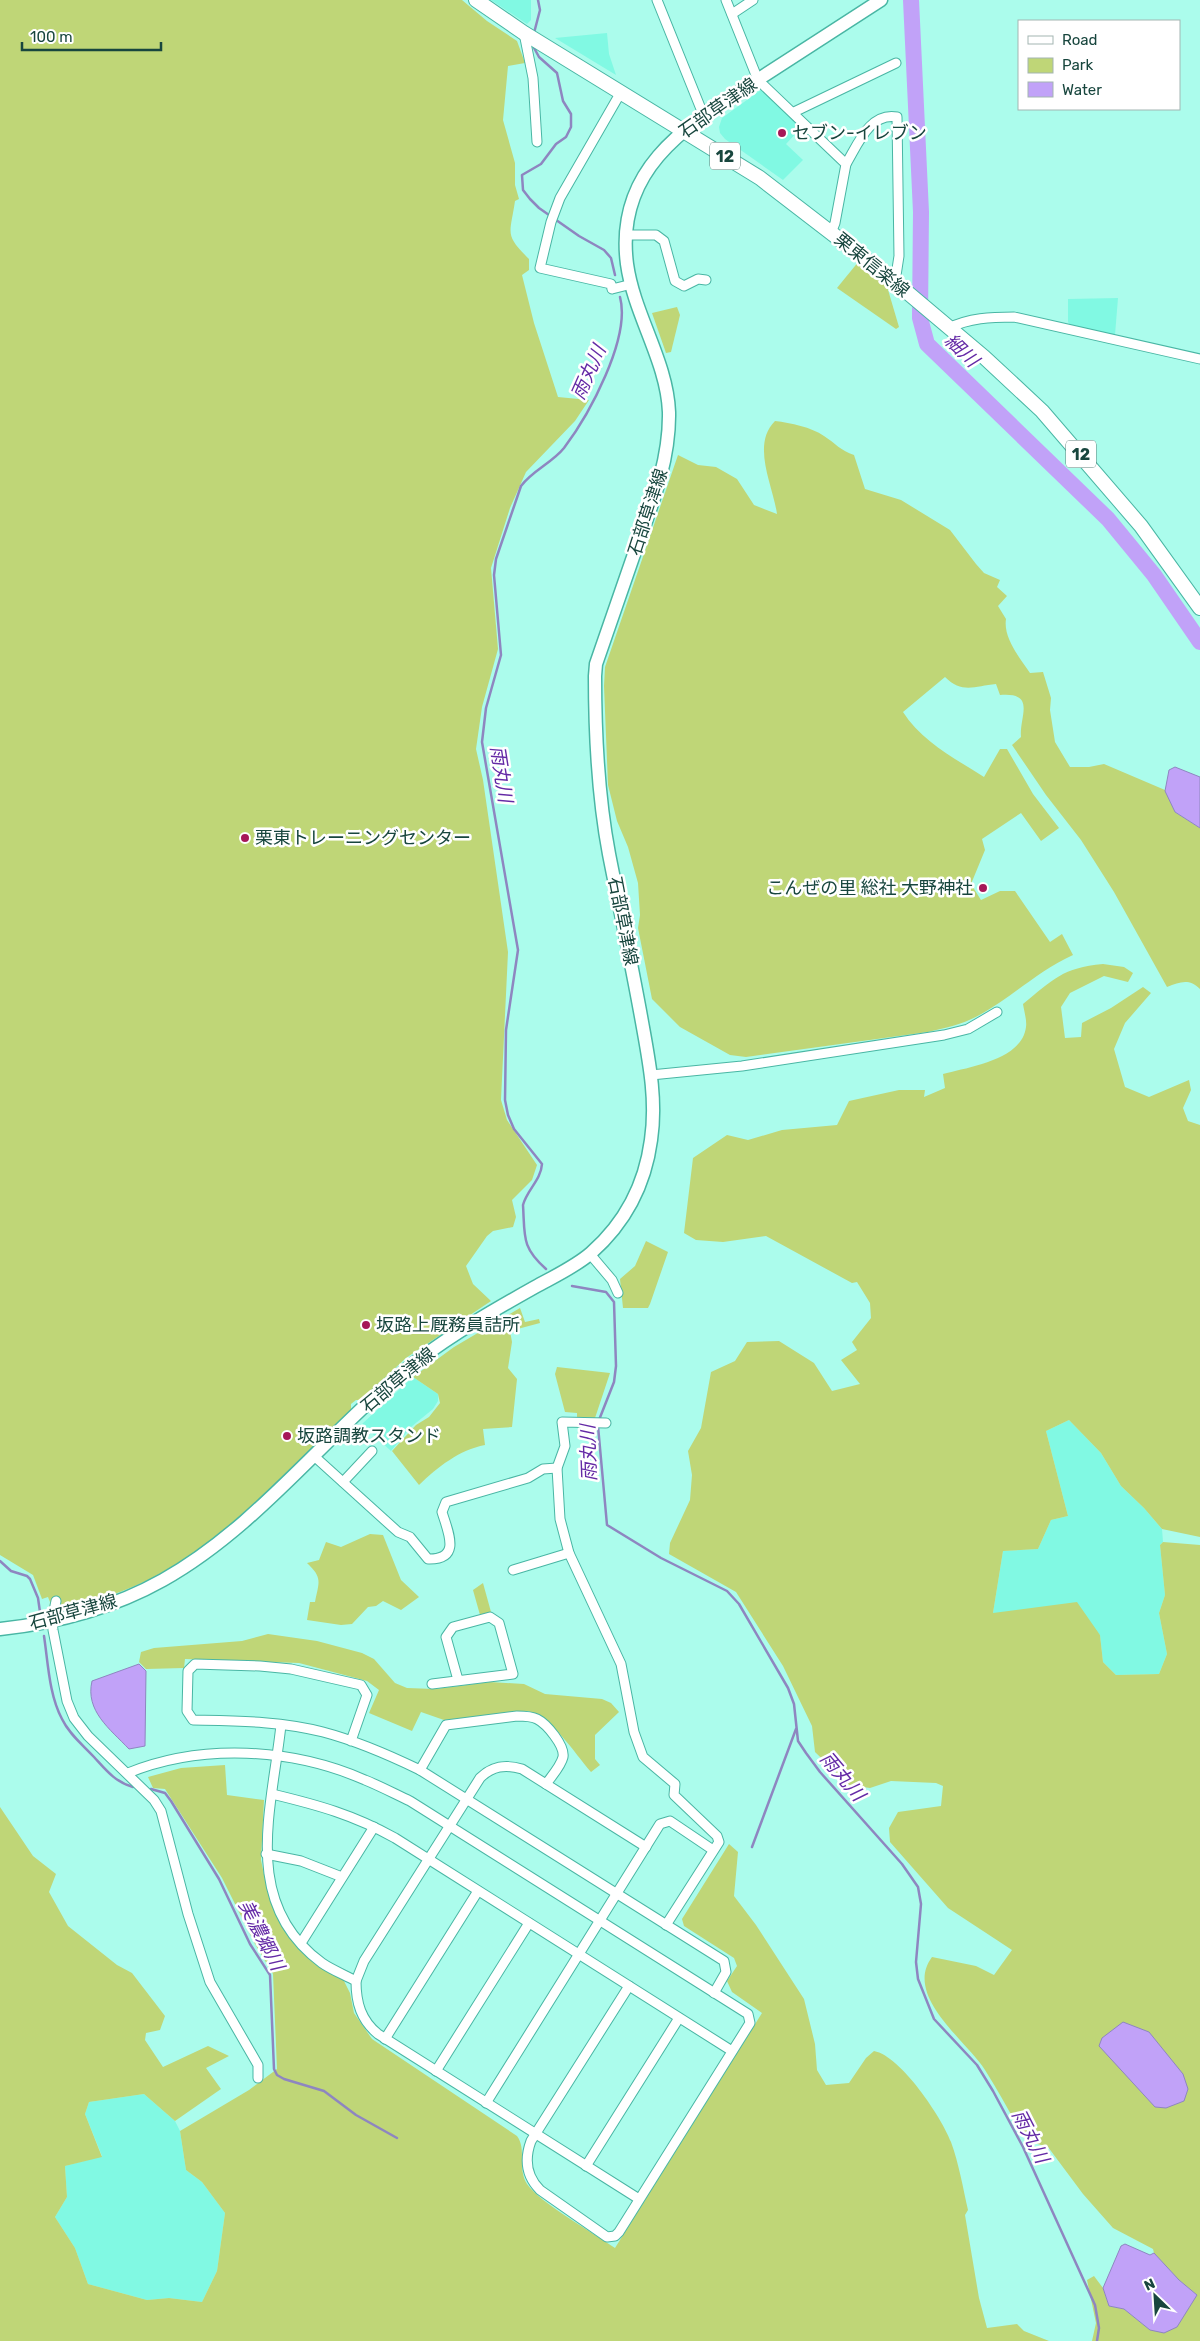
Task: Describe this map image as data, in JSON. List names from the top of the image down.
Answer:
{
  "streets": {
    "main road": ["石部草津線", "12", "栗東信楽線"]
  },
  "crossings": [
    ["石部草津線", "栗東信楽線"]
  ],
  "water": ["細川", "雨丸川", "美濃郷川"],
  "places": [
    "セブン-イレブン",
    "栗東トレーニングセンター",
    "こんぜの里 総社 大野神社",
    "坂路上厩務員詰所",
    "坂路調教スタンド"
  ],
  "legend": ["Road", "Park", "Water"],
  "scale_bar": "100 m",
  "north": "top left"
}
